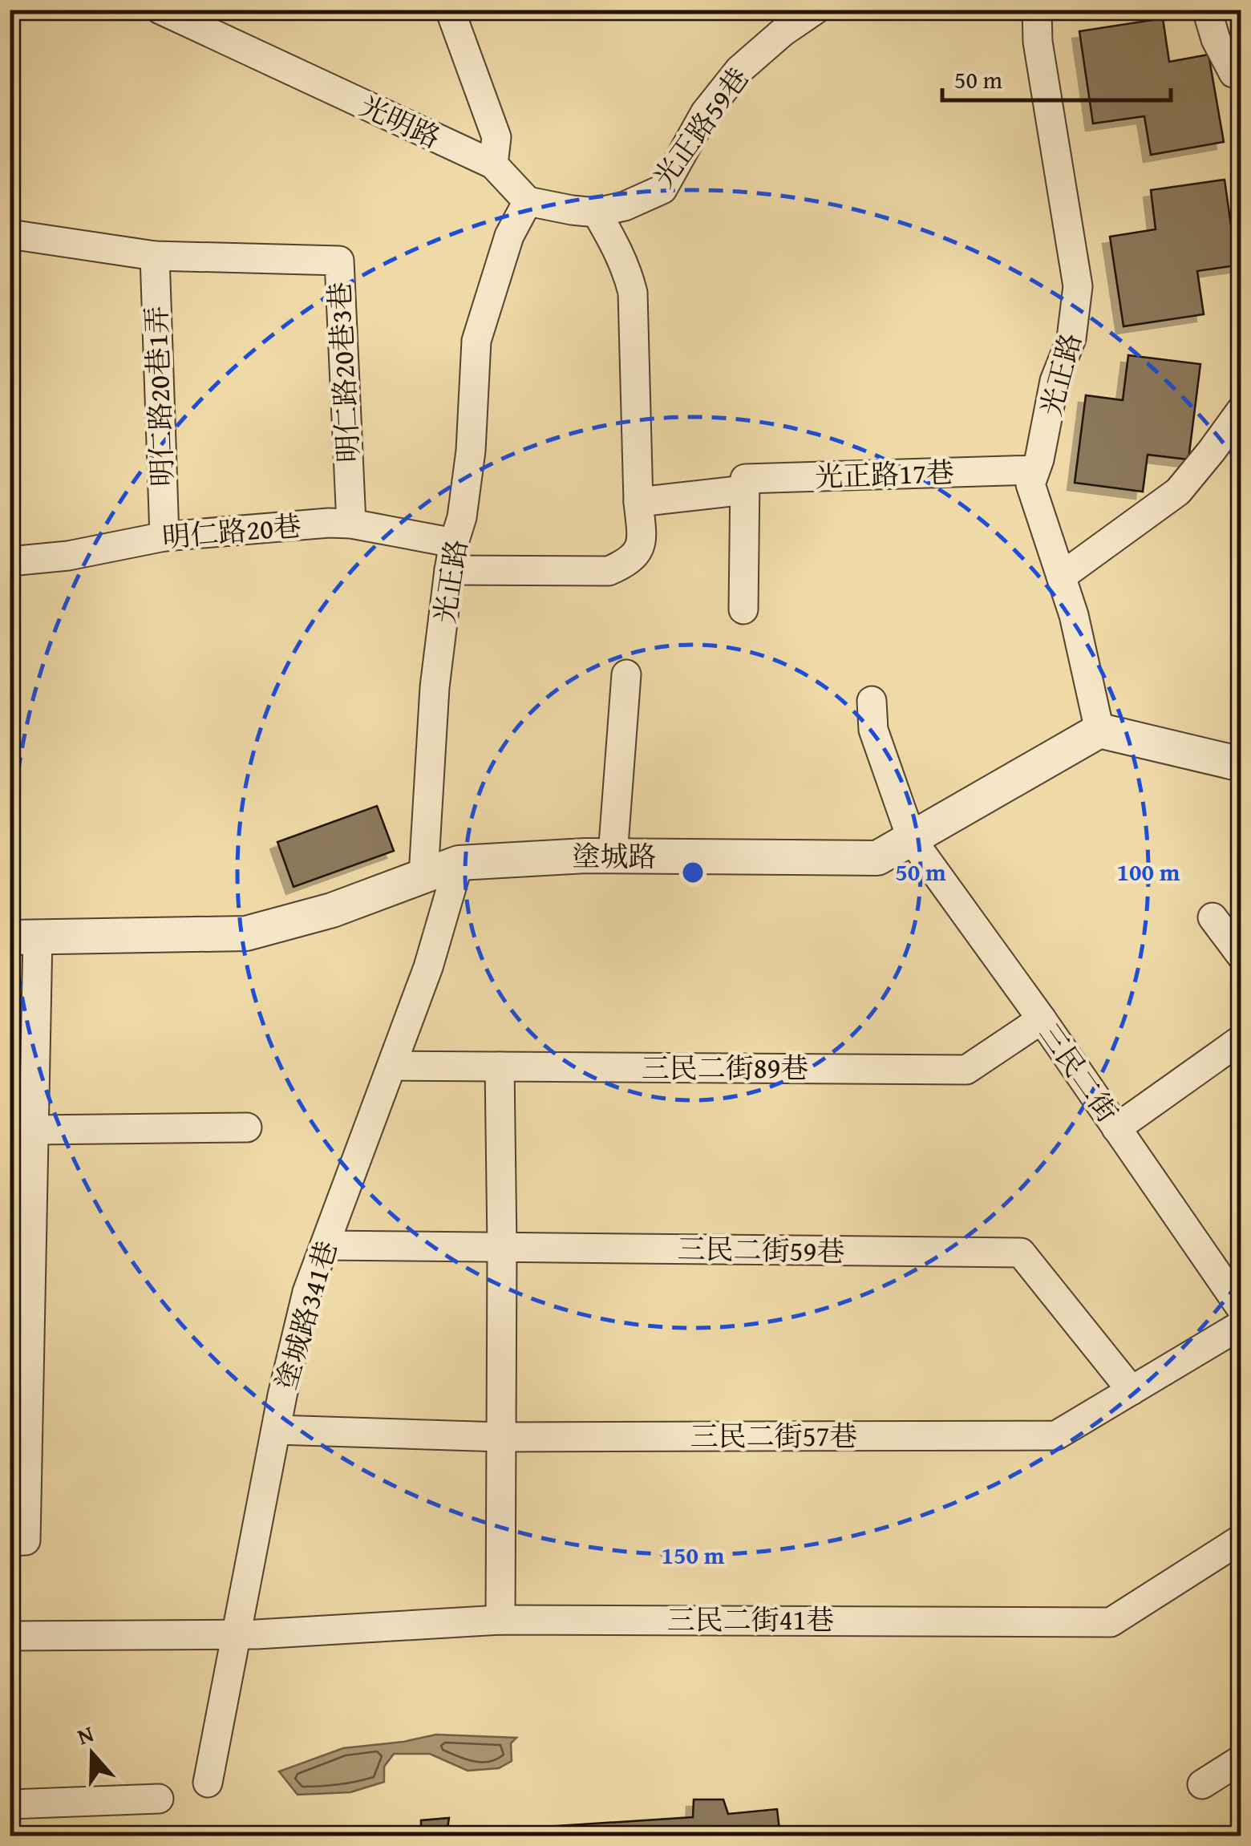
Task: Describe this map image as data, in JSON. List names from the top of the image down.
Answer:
{
  "streets": {
    "street": [
      "光明路",
      "光正路59巷",
      "明仁路20巷3巷",
      "光正路",
      "明仁路20巷1弄",
      "光正路17巷",
      "明仁路20巷",
      "塗城路",
      "三民二街89巷",
      "三民二街",
      "三民二街59巷",
      "塗城路341巷",
      "三民二街57巷",
      "三民二街41巷"
    ]
  },
  "crossings": [
    ["光正路59巷", "光正路"],
    ["明仁路20巷3巷", "明仁路20巷1弄"],
    ["明仁路20巷3巷", "明仁路20巷"],
    ["光正路", "光正路17巷"],
    ["光正路", "明仁路20巷"],
    ["光正路", "塗城路"],
    ["明仁路20巷1弄", "明仁路20巷"],
    ["塗城路", "三民二街"],
    ["塗城路", "塗城路341巷"],
    ["三民二街89巷", "三民二街"],
    ["三民二街89巷", "塗城路341巷"],
    ["三民二街59巷", "塗城路341巷"],
    ["三民二街59巷", "三民二街57巷"],
    ["塗城路341巷", "三民二街57巷"],
    ["塗城路341巷", "三民二街41巷"]
  ],
  "scale_bar": "50 m",
  "north": "top",
  "rings": ["50 m", "100 m", "150 m"]
}
